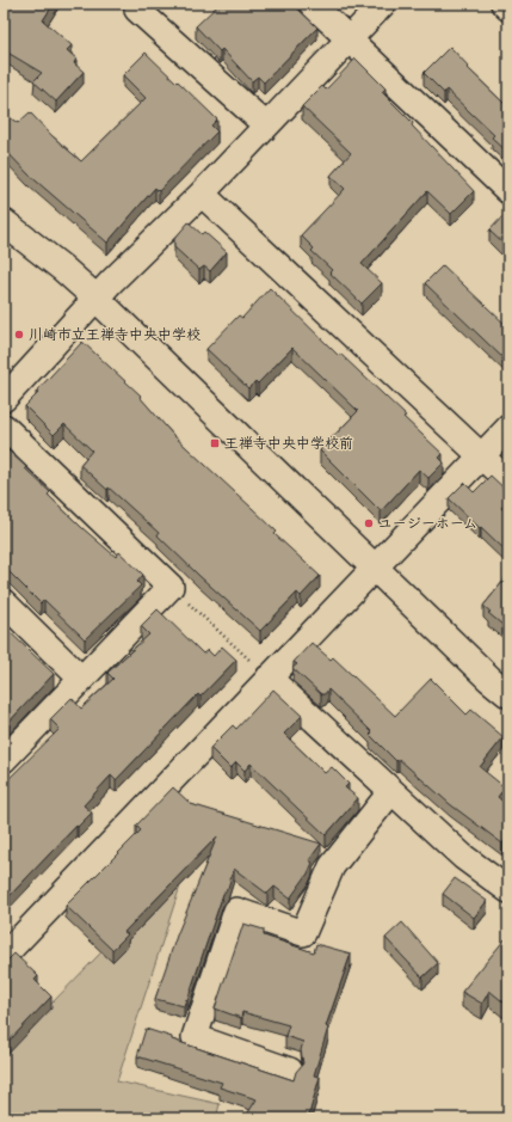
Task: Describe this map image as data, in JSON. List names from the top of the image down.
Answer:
{
  "places": {
    "other": ["川崎市立王禅寺中央中学校", "ユージーホーム"],
    "transit": ["王禅寺中央中学校前"]
  }
}
